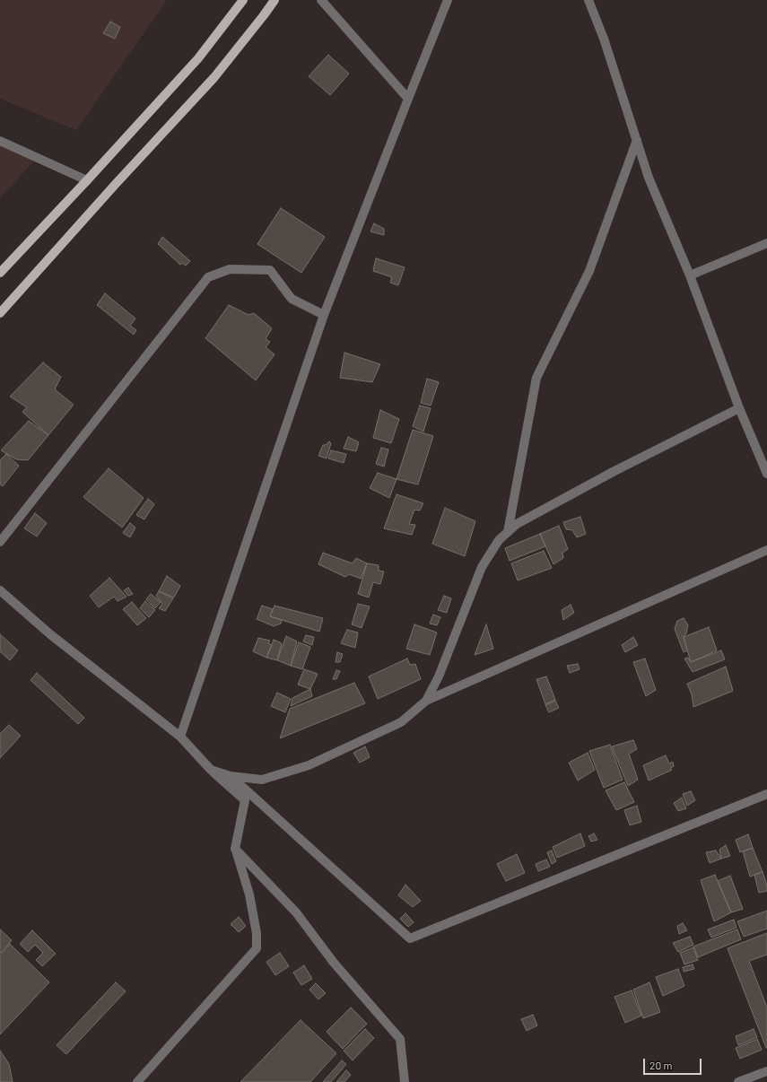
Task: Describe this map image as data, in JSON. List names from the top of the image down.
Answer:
{
  "scale_bar": "20 m"
}
